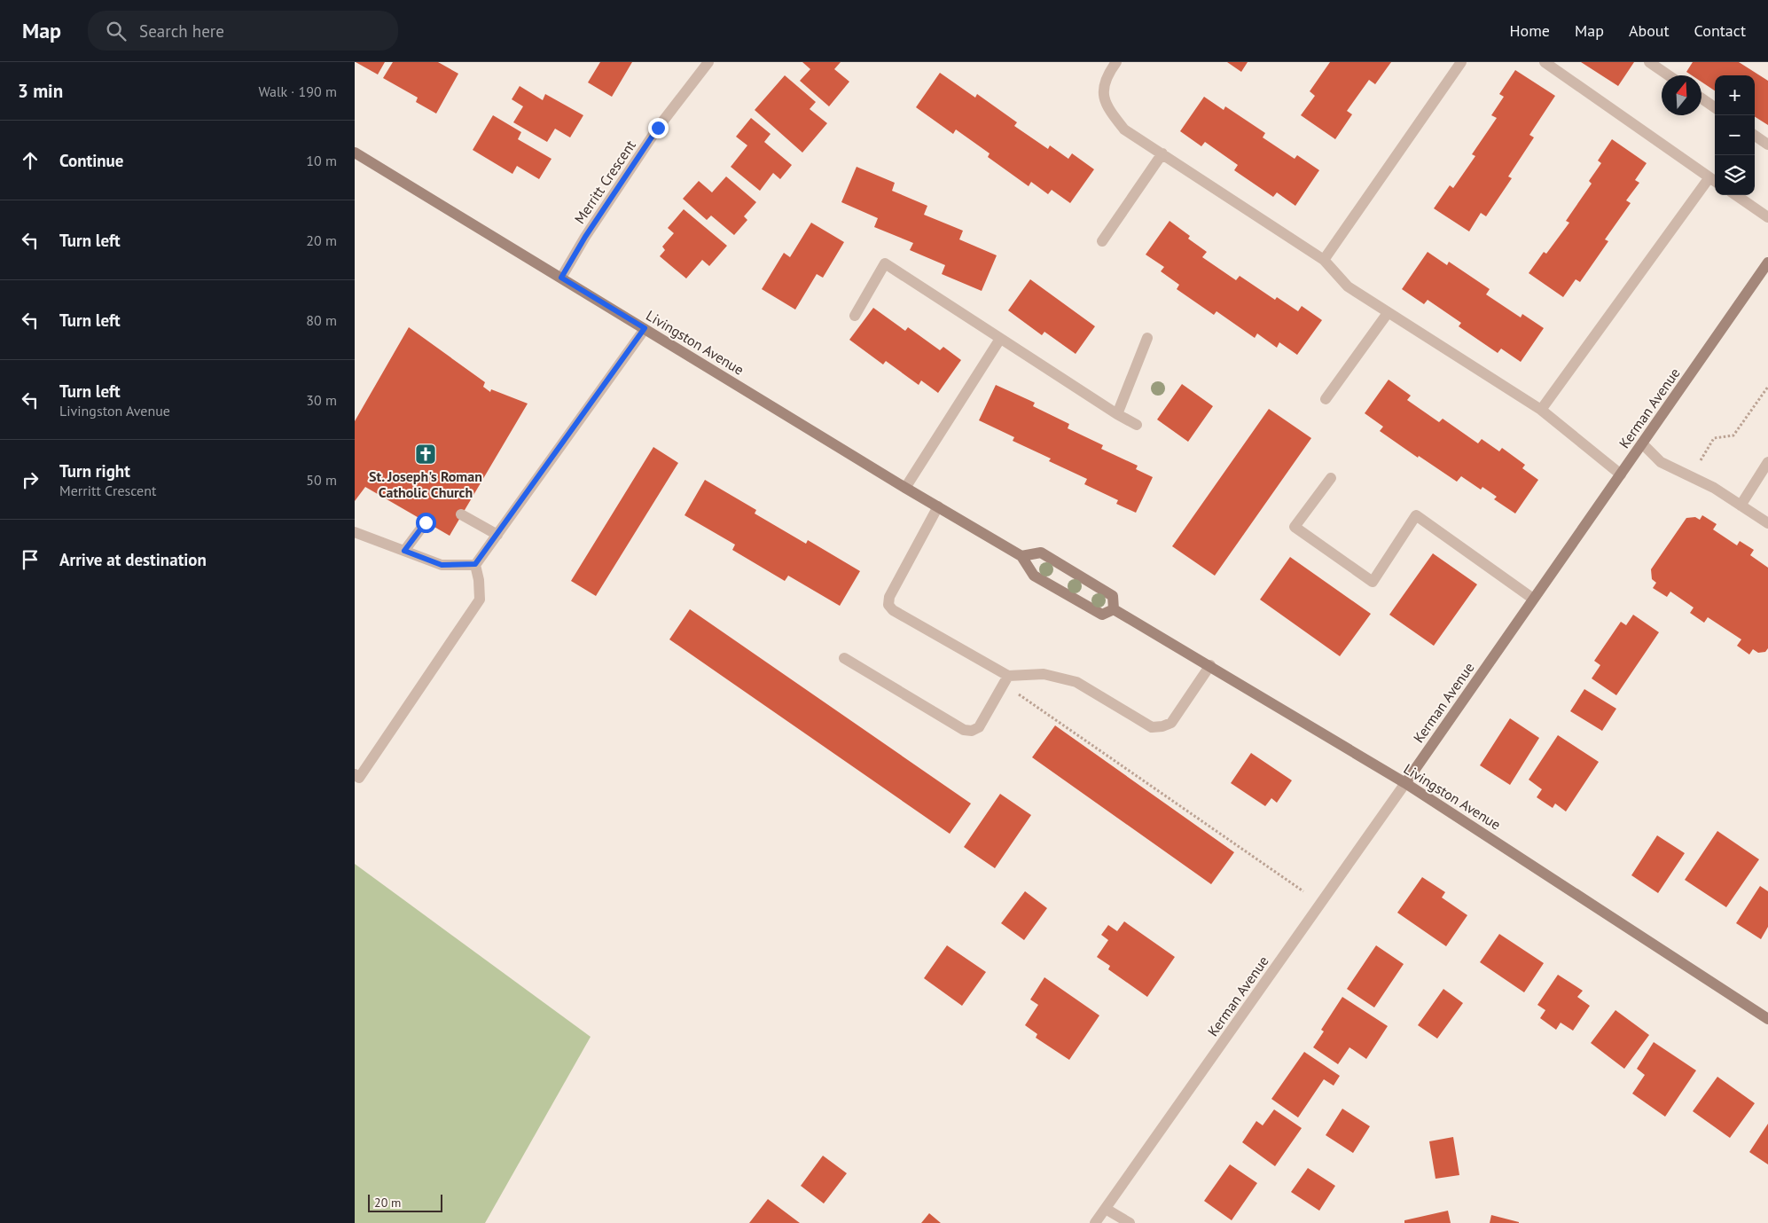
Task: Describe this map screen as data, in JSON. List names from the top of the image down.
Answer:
{
  "streets": {
    "main road": ["Livingston Avenue", "Kerman Avenue"],
    "street": ["Merritt Crescent"]
  },
  "crossings": [
    ["Merritt Crescent", "Livingston Avenue"],
    ["Livingston Avenue", "Kerman Avenue"]
  ],
  "places": {
    "church": ["St. Joseph's Roman Catholic Church"]
  },
  "scale_bar": "20 m",
  "north": "top",
  "page": {
    "header": "Map",
    "search": "Search here",
    "nav": [
      "Home",
      "Map",
      "About",
      "Contact"
    ],
    "heading": ["3 min", "Walk · 190 m"],
    "map_buttons": ["+", "−"],
    "list": [
      ["Continue", "10 m"],
      ["Turn left", "20 m"],
      ["Turn left", "80 m"],
      ["Turn left", "Livingston Avenue", "30 m"],
      ["Turn right", "Merritt Crescent", "50 m"],
      "Arrive at destination"
    ],
    "scale": "20 m"
  }
}
